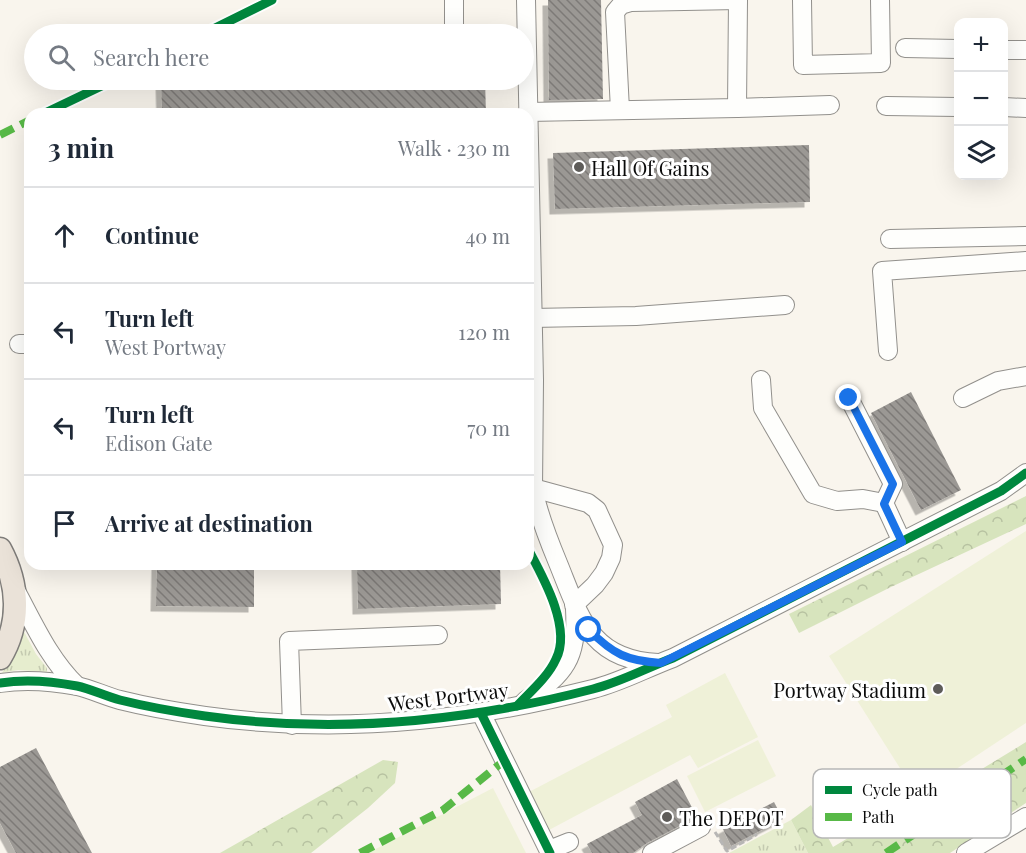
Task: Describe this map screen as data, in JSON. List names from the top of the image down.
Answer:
{
  "streets": {
    "street": ["West Portway"]
  },
  "places": ["Hall Of Gains", "Portway Stadium", "The DEPOT"],
  "legend": ["Cycle path", "Path"],
  "page": {
    "map_buttons": ["+", "−"],
    "search": "Search here",
    "heading": ["3 min", "Walk · 230 m"],
    "list": [
      ["Continue", "40 m"],
      ["Turn left", "West Portway", "120 m"],
      ["Turn left", "Edison Gate", "70 m"],
      "Arrive at destination"
    ]
  }
}
